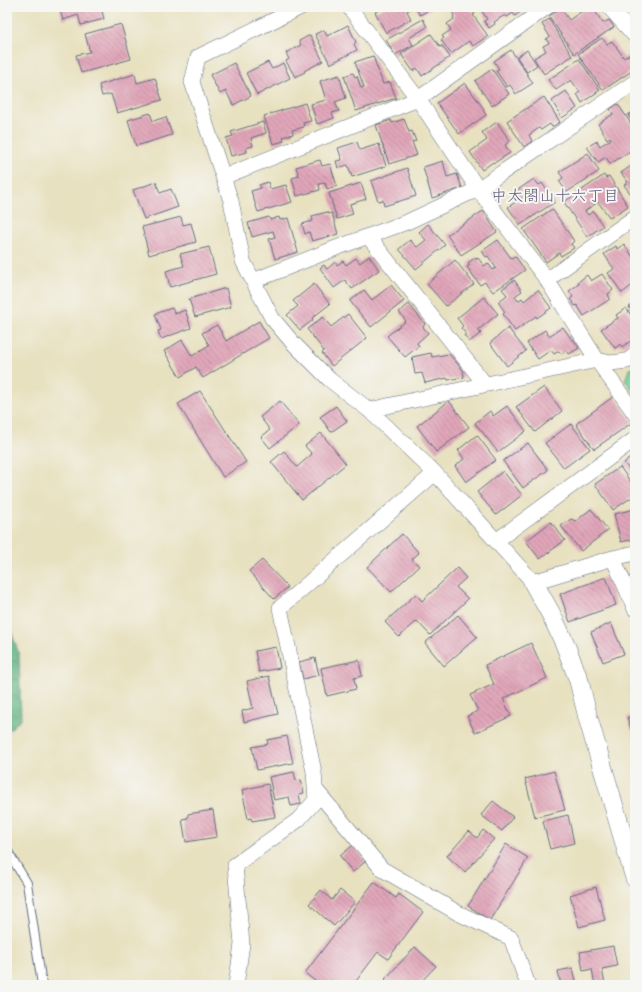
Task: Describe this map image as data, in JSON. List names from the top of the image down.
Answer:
{
  "districts": ["中太閤山十六丁目"]
}
